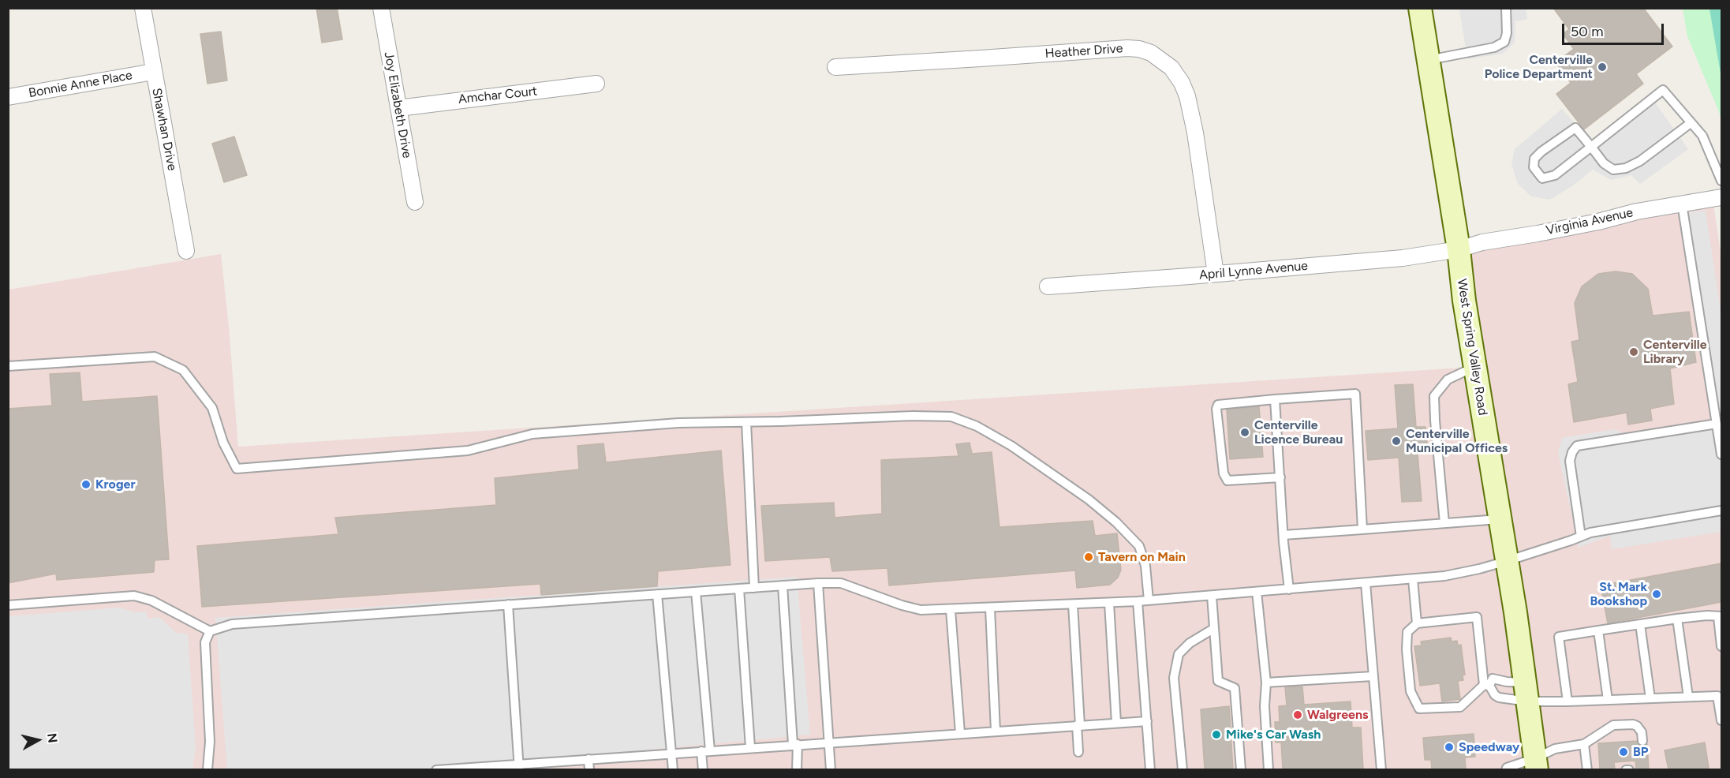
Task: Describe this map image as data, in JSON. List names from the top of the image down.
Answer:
{
  "streets": {
    "street": [
      "Heather Drive",
      "Bonnie Anne Place",
      "Amchar Court",
      "Joy Elizabeth Drive",
      "Shawhan Drive",
      "Virginia Avenue",
      "April Lynne Avenue",
      "West Spring Valley Road"
    ]
  },
  "crossings": [
    ["Heather Drive", "April Lynne Avenue"],
    ["Bonnie Anne Place", "Shawhan Drive"],
    ["Amchar Court", "Joy Elizabeth Drive"],
    ["Virginia Avenue", "April Lynne Avenue"],
    ["Virginia Avenue", "West Spring Valley Road"],
    ["April Lynne Avenue", "West Spring Valley Road"]
  ],
  "places": [
    "Centerville Police Department",
    "Centerville Library",
    "Centerville Licence Bureau",
    "Centerville Municipal Offices",
    "Kroger",
    "Tavern on Main",
    "St. Mark Bookshop",
    "Walgreens",
    "Mike's Car Wash",
    "Speedway",
    "BP"
  ],
  "scale_bar": "50 m",
  "north": "right"
}
